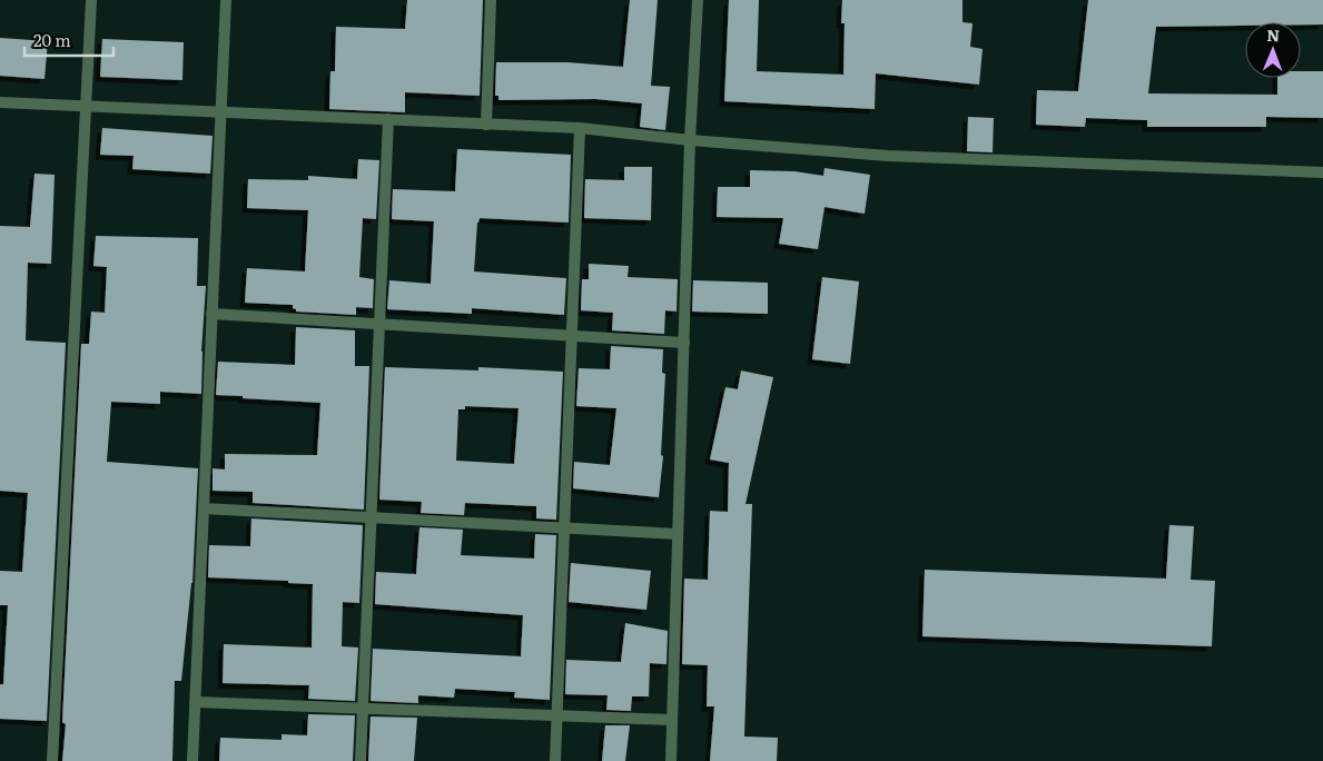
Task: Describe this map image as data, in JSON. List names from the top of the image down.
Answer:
{
  "scale_bar": "20 m",
  "north": "top"
}
